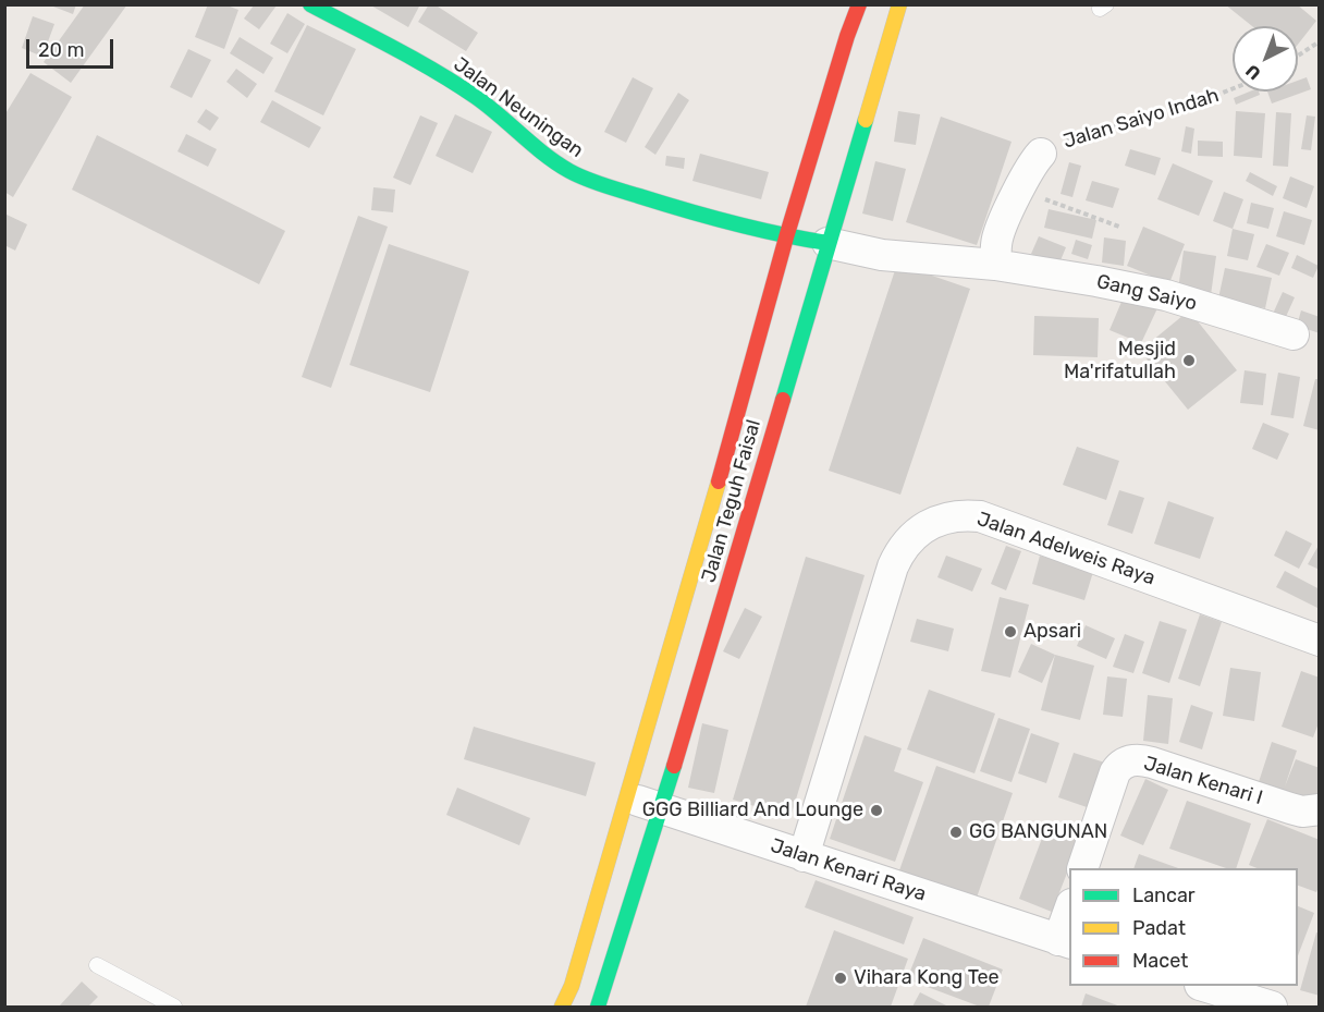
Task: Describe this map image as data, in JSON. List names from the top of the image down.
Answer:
{
  "streets": {
    "main road": ["Jalan Neuningan", "Jalan Teguh Faisal"],
    "street": [
      "Jalan Saiyo Indah",
      "Gang Saiyo",
      "Jalan Adelweis Raya",
      "Jalan Kenari I",
      "Jalan Kenari Raya"
    ]
  },
  "crossings": [
    ["Jalan Neuningan", "Jalan Teguh Faisal"],
    ["Jalan Saiyo Indah", "Gang Saiyo"],
    ["Jalan Teguh Faisal", "Jalan Kenari Raya"],
    ["Jalan Adelweis Raya", "Jalan Kenari Raya"]
  ],
  "places": [
    "Mesjid Ma'rifatullah",
    "Apsari",
    "GGG Billiard And Lounge",
    "GG BANGUNAN",
    "Vihara Kong Tee"
  ],
  "legend": ["Lancar", "Padat", "Macet"],
  "scale_bar": "20 m",
  "north": "bottom left"
}
